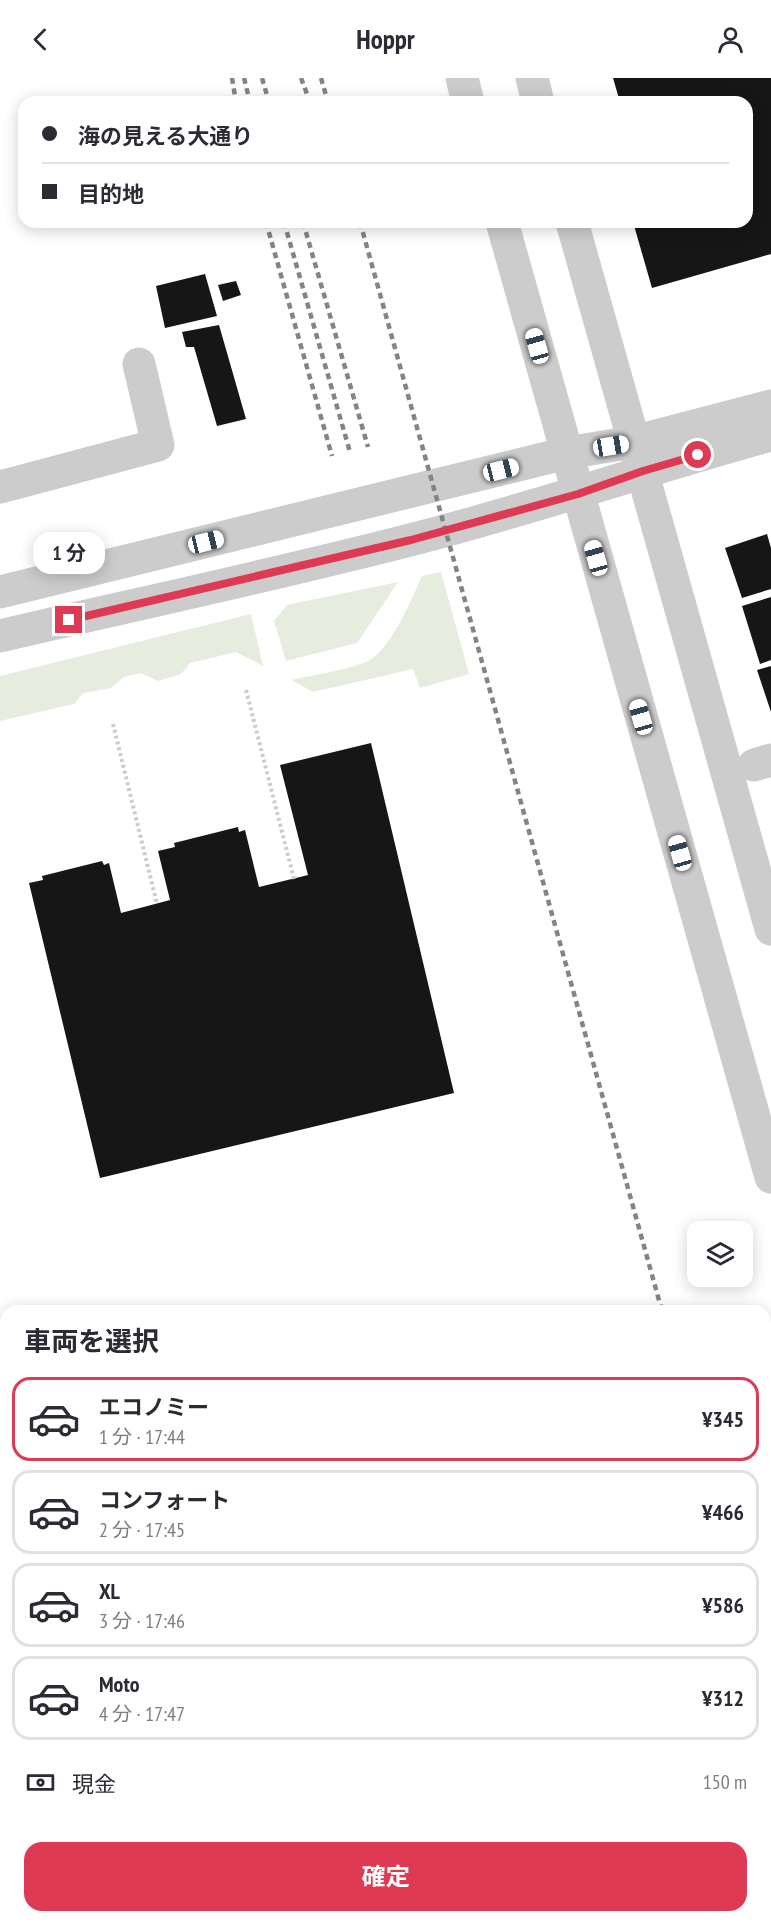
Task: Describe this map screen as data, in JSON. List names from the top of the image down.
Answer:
{
  "page": {
    "header": "Hoppr",
    "banner": ["海の見える大通り", "目的地"],
    "bubble": "1 分",
    "heading": "車両を選択",
    "list": [
      {
        "name": "エコノミー",
        "note": "1 分 · 17:44",
        "value": "¥345"
      },
      {
        "name": "コンフォート",
        "note": "2 分 · 17:45",
        "value": "¥466"
      },
      {
        "name": "XL",
        "note": "3 分 · 17:46",
        "value": "¥586"
      },
      {
        "name": "Moto",
        "note": "4 分 · 17:47",
        "value": "¥312"
      }
    ],
    "pay": ["現金", "150 m"],
    "buttons": "確定"
  }
}
